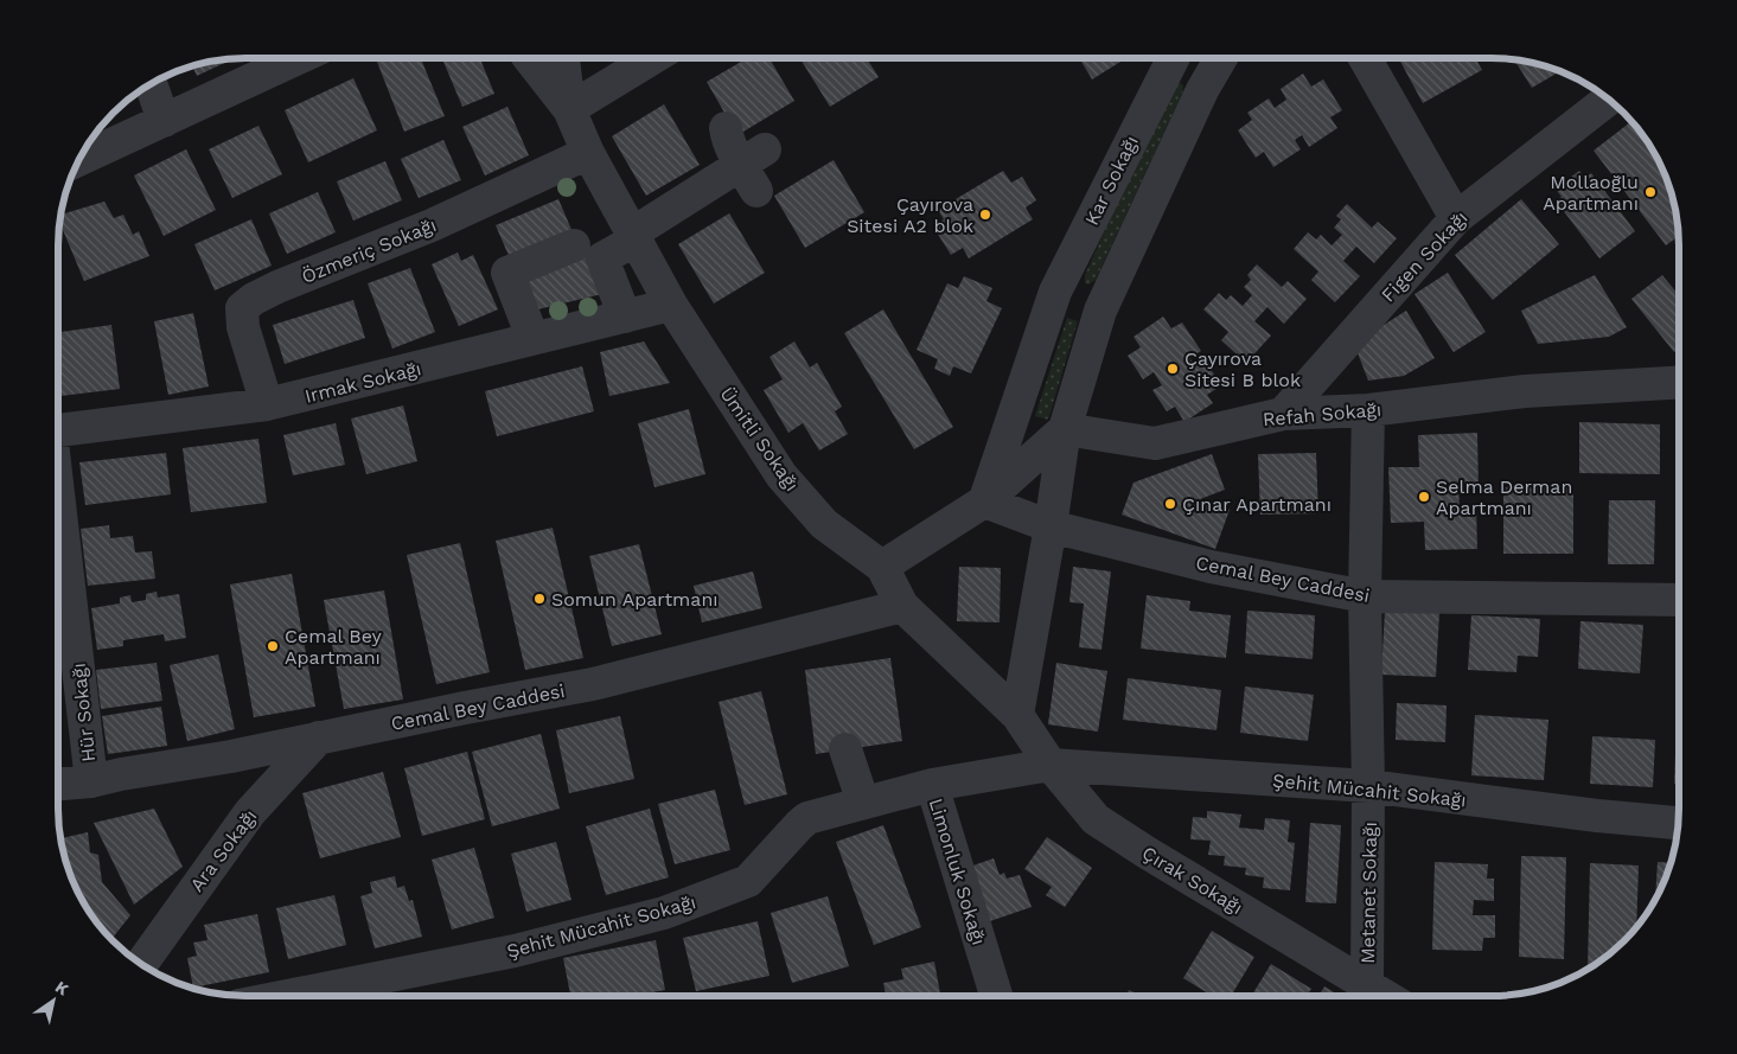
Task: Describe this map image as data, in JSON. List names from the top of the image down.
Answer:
{
  "streets": {
    "street": [
      "Kar Sokağı",
      "Özmeriç Sokağı",
      "Figen Sokağı",
      "Irmak Sokağı",
      "Refah Sokağı",
      "Ümitli Sokağı",
      "Cemal Bey Caddesi",
      "Hür Sokağı",
      "Şehit Mücahit Sokağı",
      "Ara Sokağı",
      "Limonluk Sokağı",
      "Çırak Sokağı",
      "Metanet Sokağı"
    ]
  },
  "crossings": [
    ["Kar Sokağı", "Cemal Bey Caddesi"],
    ["Özmeriç Sokağı", "Irmak Sokağı"],
    ["Özmeriç Sokağı", "Ümitli Sokağı"],
    ["Figen Sokağı", "Refah Sokağı"],
    ["Irmak Sokağı", "Ümitli Sokağı"],
    ["Refah Sokağı", "Metanet Sokağı"],
    ["Ümitli Sokağı", "Cemal Bey Caddesi"],
    ["Ümitli Sokağı", "Çırak Sokağı"],
    ["Cemal Bey Caddesi", "Hür Sokağı"],
    ["Cemal Bey Caddesi", "Ara Sokağı"],
    ["Cemal Bey Caddesi", "Metanet Sokağı"],
    ["Şehit Mücahit Sokağı", "Limonluk Sokağı"],
    ["Şehit Mücahit Sokağı", "Çırak Sokağı"],
    ["Şehit Mücahit Sokağı", "Metanet Sokağı"],
    ["Limonluk Sokağı", "Çırak Sokağı"],
    ["Çırak Sokağı", "Metanet Sokağı"]
  ],
  "places": [
    "Mollaoğlu Apartmanı",
    "Çayırova Sitesi A2 blok",
    "Çayırova Sitesi B blok",
    "Selma Derman Apartmanı",
    "Çınar Apartmanı",
    "Somun Apartmanı",
    "Cemal Bey Apartmanı"
  ],
  "north": "top right"
}
